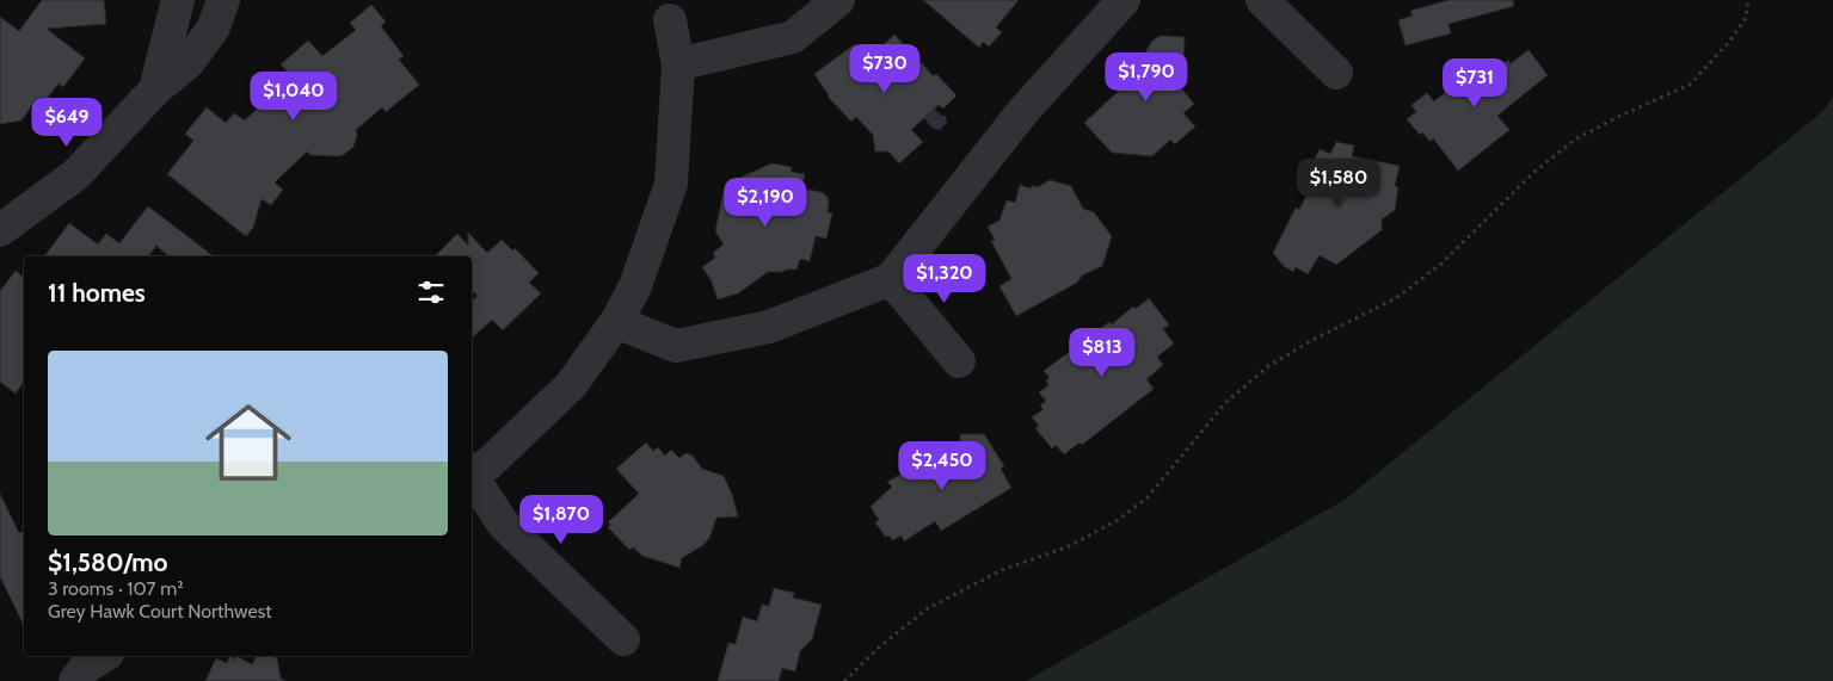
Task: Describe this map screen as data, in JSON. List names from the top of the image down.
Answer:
{
  "page": {
    "price": [
      "$730",
      "$1,790",
      "$731",
      "$1,040",
      "$649",
      "$1,580",
      "$2,190",
      "$1,320",
      "$813",
      "$2,450",
      "$1,870"
    ],
    "heading": "11 homes",
    "list": [
      {
        "name": "$1,580/mo",
        "note": "3 rooms · 107 m² · Grey Hawk Court Northwest"
      }
    ]
  }
}
